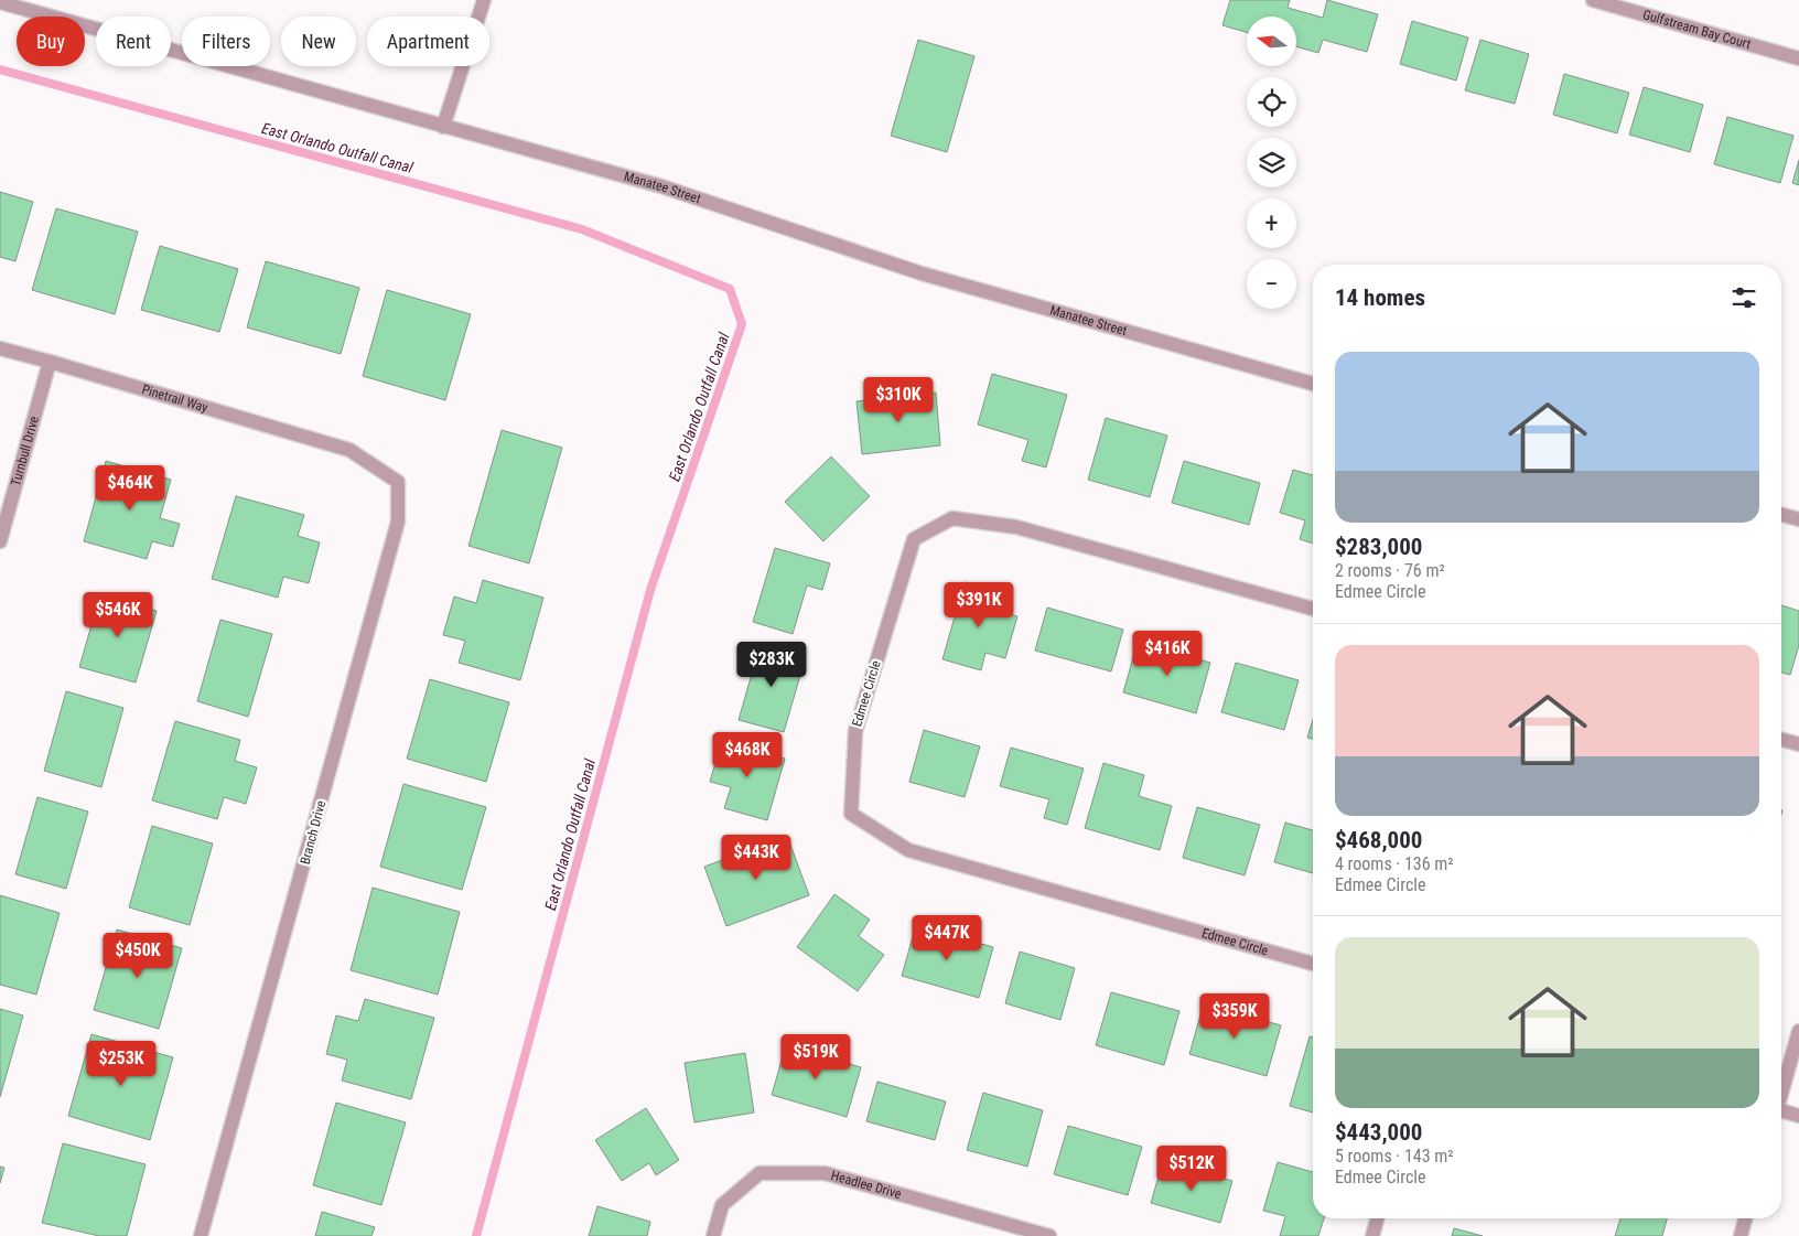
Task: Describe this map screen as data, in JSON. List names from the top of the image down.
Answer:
{
  "streets": {
    "street": [
      "Gulfstream Bay Court",
      "Manatee Street",
      "Pinetrail Way",
      "Turnbull Drive",
      "Edmee Circle",
      "Branch Drive",
      "Headlee Drive"
    ]
  },
  "crossings": [
    ["Pinetrail Way", "Turnbull Drive"],
    ["Pinetrail Way", "Branch Drive"]
  ],
  "water": ["East Orlando Outfall Canal"],
  "north": "left",
  "page": {
    "map_buttons": ["+", "−"],
    "chip": [
      "Buy",
      "Rent",
      "Filters",
      "New",
      "Apartment"
    ],
    "heading": "14 homes",
    "list": [
      {
        "name": "$283,000",
        "note": "2 rooms · 76 m² · Edmee Circle"
      },
      {
        "name": "$468,000",
        "note": "4 rooms · 136 m² · Edmee Circle"
      },
      {
        "name": "$443,000",
        "note": "5 rooms · 143 m² · Edmee Circle"
      }
    ],
    "price": [
      "$310K",
      "$464K",
      "$391K",
      "$546K",
      "$416K",
      "$283K",
      "$468K",
      "$443K",
      "$447K",
      "$450K",
      "$359K",
      "$519K",
      "$253K",
      "$512K"
    ]
  }
}
